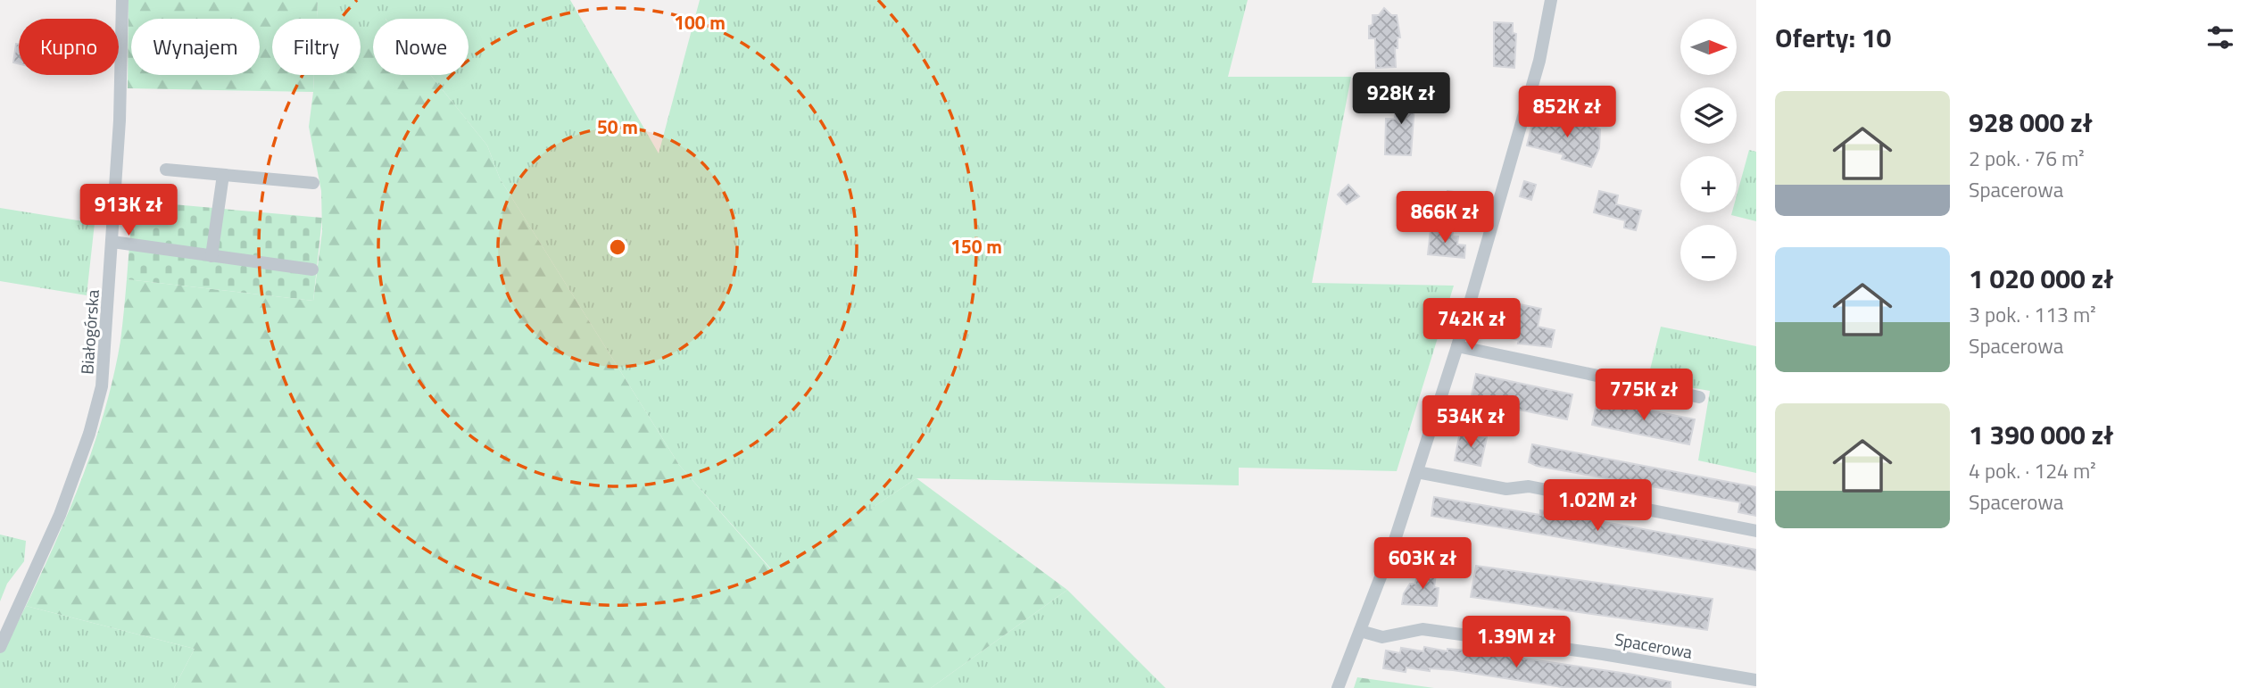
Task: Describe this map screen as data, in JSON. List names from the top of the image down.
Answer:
{
  "streets": {
    "street": ["Białogórska", "Spacerowa"]
  },
  "north": "right",
  "page": {
    "heading": "Oferty: 10",
    "map_buttons": ["+", "−"],
    "chip": [
      "Kupno",
      "Wynajem",
      "Filtry",
      "Nowe"
    ],
    "price": [
      "928K zł",
      "852K zł",
      "913K zł",
      "866K zł",
      "742K zł",
      "775K zł",
      "534K zł",
      "1.02M zł",
      "603K zł",
      "1.39M zł"
    ],
    "list": [
      {
        "name": "928 000 zł",
        "note": "2 pok. · 76 m² · Spacerowa"
      },
      {
        "name": "1 020 000 zł",
        "note": "3 pok. · 113 m² · Spacerowa"
      },
      {
        "name": "1 390 000 zł",
        "note": "4 pok. · 124 m² · Spacerowa"
      }
    ]
  },
  "rings": ["100 m", "50 m", "150 m"]
}
